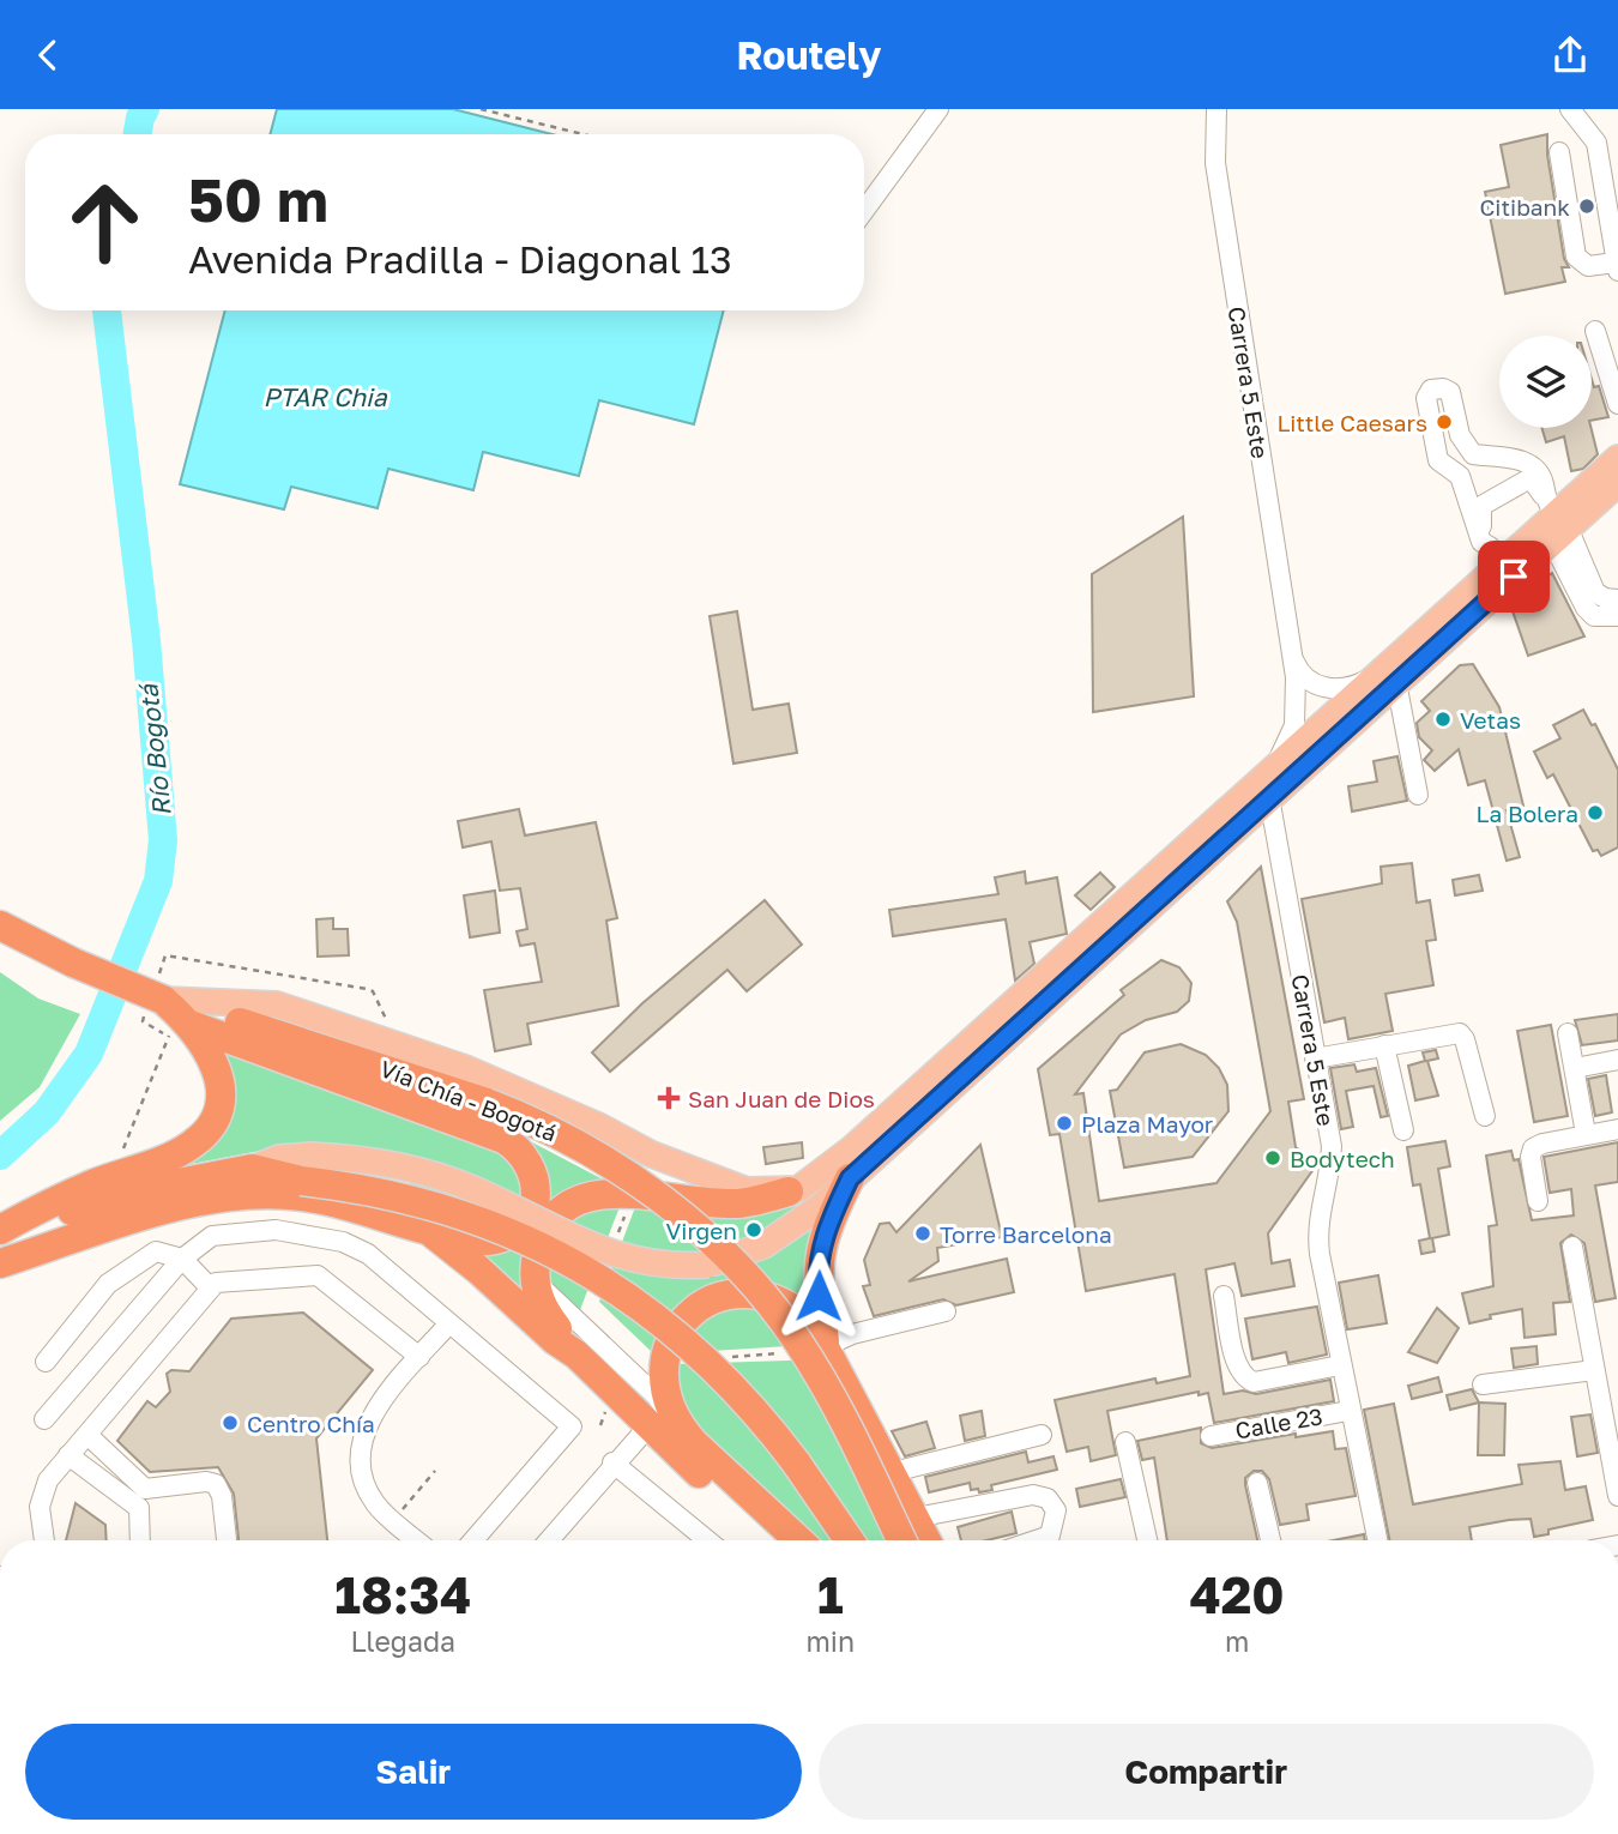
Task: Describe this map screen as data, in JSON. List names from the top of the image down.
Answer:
{
  "streets": {
    "highway": ["Vía Chía - Bogotá"],
    "street": ["Carrera 5 Este", "Calle 23"]
  },
  "crossings": [
    ["Carrera 5 Este", "Calle 23"]
  ],
  "water": ["PTAR Chia", "Río Bogotá"],
  "places": {
    "other": [
      "Citibank",
      "Little Caesars",
      "Vetas",
      "La Bolera",
      "Plaza Mayor",
      "Bodytech",
      "Virgen",
      "Torre Barcelona",
      "Centro Chía"
    ],
    "health": ["San Juan de Dios"]
  },
  "page": {
    "header": "Routely",
    "turn": ["50 m", "Avenida Pradilla - Diagonal 13"],
    "eta": [
      "18:34",
      "Llegada",
      "1",
      "min",
      "420",
      "m"
    ],
    "buttons": ["Salir", "Compartir"]
  }
}
